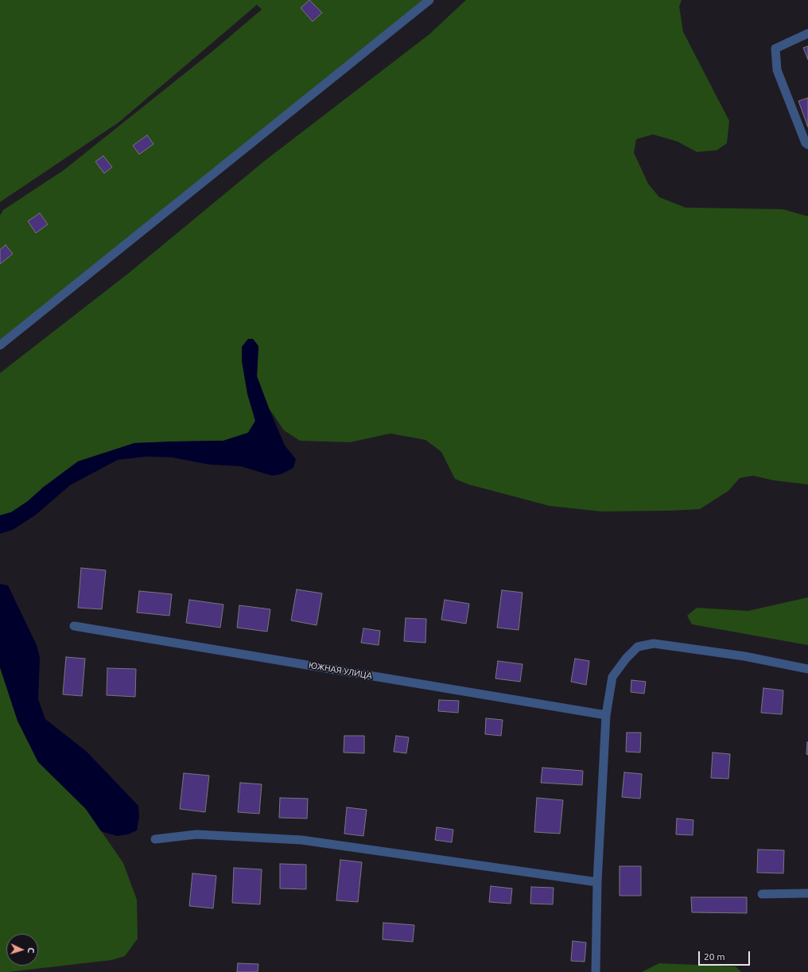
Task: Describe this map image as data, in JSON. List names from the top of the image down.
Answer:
{
  "streets": {
    "street": ["ЮЖНАЯ УЛИЦА"]
  },
  "scale_bar": "20 m",
  "north": "right"
}
